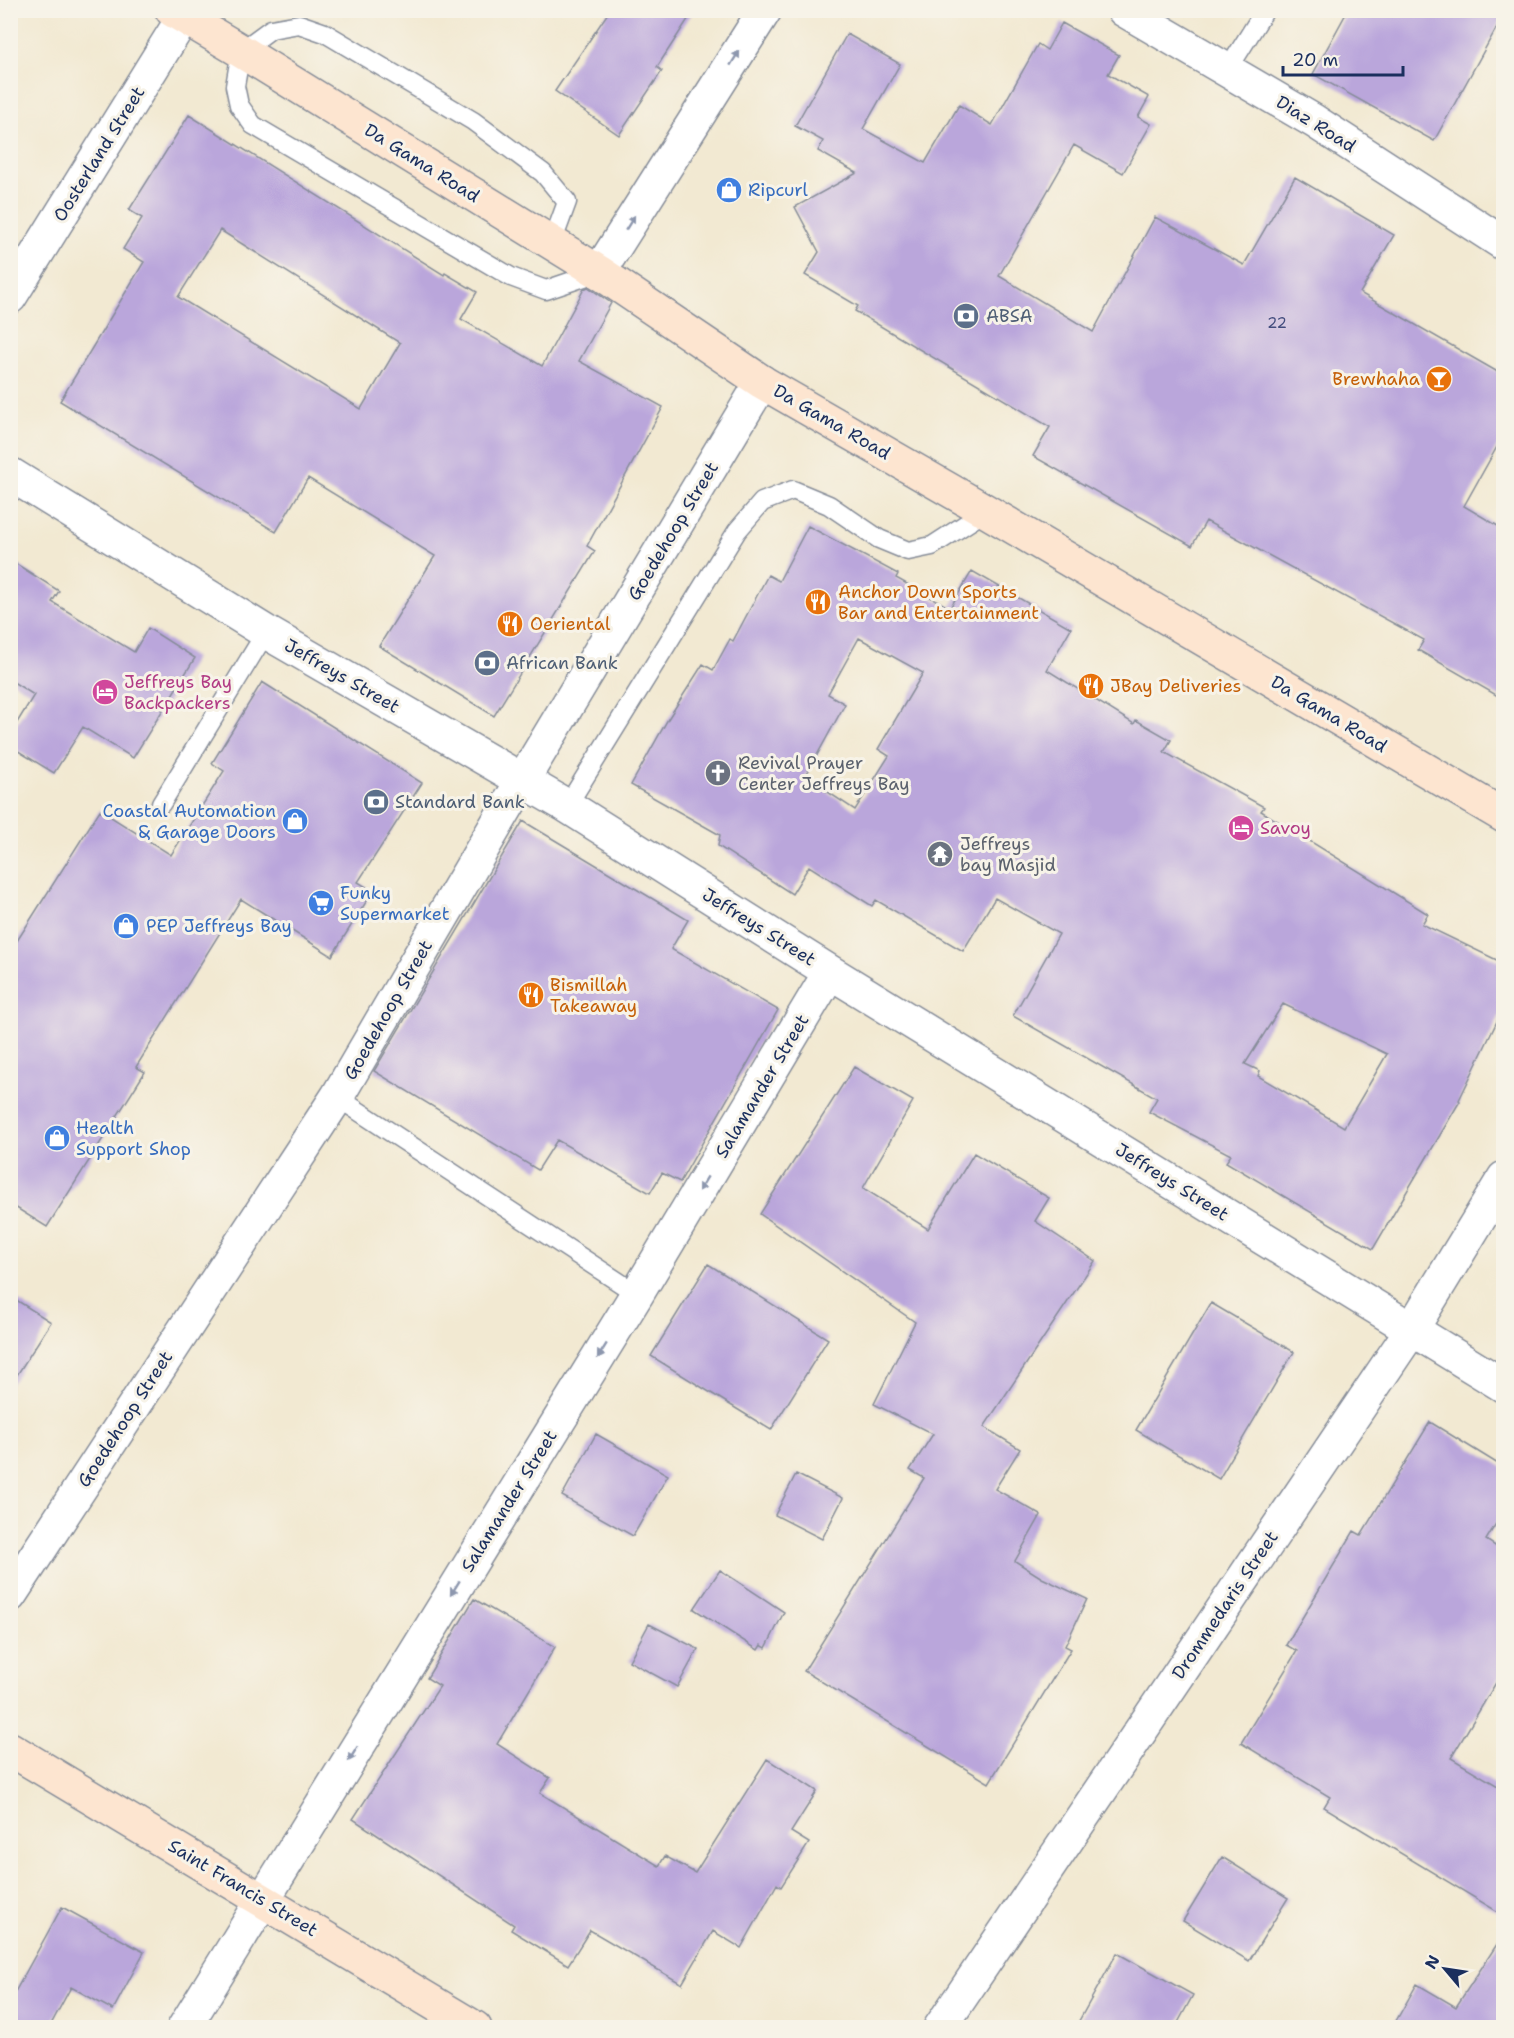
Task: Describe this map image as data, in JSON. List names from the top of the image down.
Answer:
{
  "streets": {
    "street": [
      "Diaz Road",
      "Oosterland Street",
      "Da Gama Road",
      "Goedehoop Street",
      "Jeffreys Street",
      "Salamander Street",
      "Drommedaris Street",
      "Saint Francis Street"
    ]
  },
  "crossings": [
    ["Oosterland Street", "Da Gama Road"],
    ["Da Gama Road", "Goedehoop Street"],
    ["Goedehoop Street", "Jeffreys Street"],
    ["Jeffreys Street", "Salamander Street"],
    ["Jeffreys Street", "Drommedaris Street"],
    ["Salamander Street", "Saint Francis Street"]
  ],
  "one_way": ["Salamander Street"],
  "places": {
    "shop": [
      "Ripcurl",
      "Coastal Automation & Garage Doors",
      "PEP Jeffreys Bay",
      "Health Support Shop"
    ],
    "bank": ["ABSA", "African Bank", "Standard Bank"],
    "bar": ["Brewhaha"],
    "restaurant": [
      "Anchor Down Sports Bar and Entertainment",
      "Oeriental",
      "JBay Deliveries",
      "Bismillah Takeaway"
    ],
    "hotel": ["Jeffreys Bay Backpackers", "Savoy"],
    "church": ["Revival Prayer Center Jeffreys Bay"],
    "temple": ["Jeffreys bay Masjid"],
    "supermarket": ["Funky Supermarket"]
  },
  "house_numbers": ["22"],
  "scale_bar": "20 m",
  "north": "top left"
}
